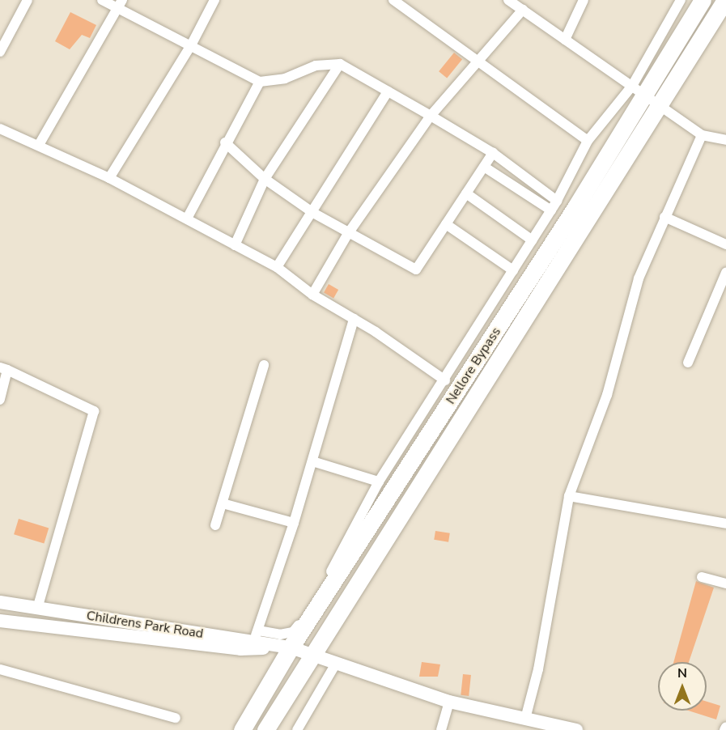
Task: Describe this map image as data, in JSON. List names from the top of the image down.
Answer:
{
  "streets": {
    "highway": ["Nellore Bypass"],
    "street": ["Childrens Park Road"]
  },
  "crossings": [
    ["Nellore Bypass", "Childrens Park Road"]
  ],
  "north": "top"
}
